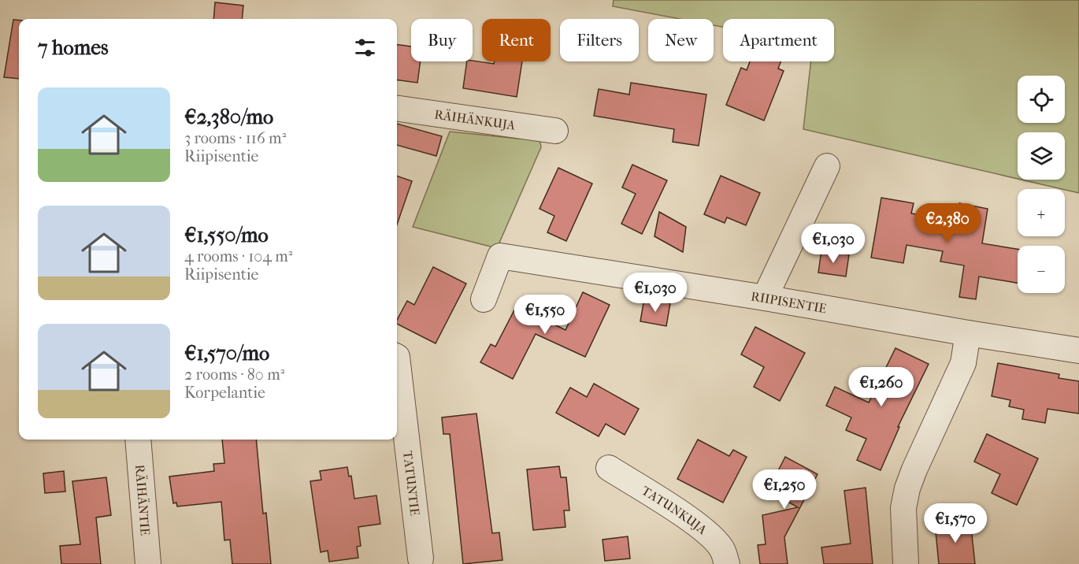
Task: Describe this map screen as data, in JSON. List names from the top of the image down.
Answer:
{
  "streets": {
    "street": [
      "RÄIHÄNKUJA",
      "RIIPISENTIE",
      "TATUNTIE",
      "RÄIHÄNTIE",
      "TATUNKUJA"
    ]
  },
  "page": {
    "chip": [
      "Buy",
      "Rent",
      "Filters",
      "New",
      "Apartment"
    ],
    "heading": "7 homes",
    "map_buttons": ["+", "−"],
    "list": [
      {
        "name": "€2,380/mo",
        "note": "3 rooms · 116 m² · Riipisentie"
      },
      {
        "name": "€1,550/mo",
        "note": "4 rooms · 104 m² · Riipisentie"
      },
      {
        "name": "€1,570/mo",
        "note": "2 rooms · 80 m² · Korpelantie"
      }
    ],
    "price": [
      "€2,380",
      "€1,030",
      "€1,030",
      "€1,550",
      "€1,260",
      "€1,250",
      "€1,570"
    ]
  }
}
